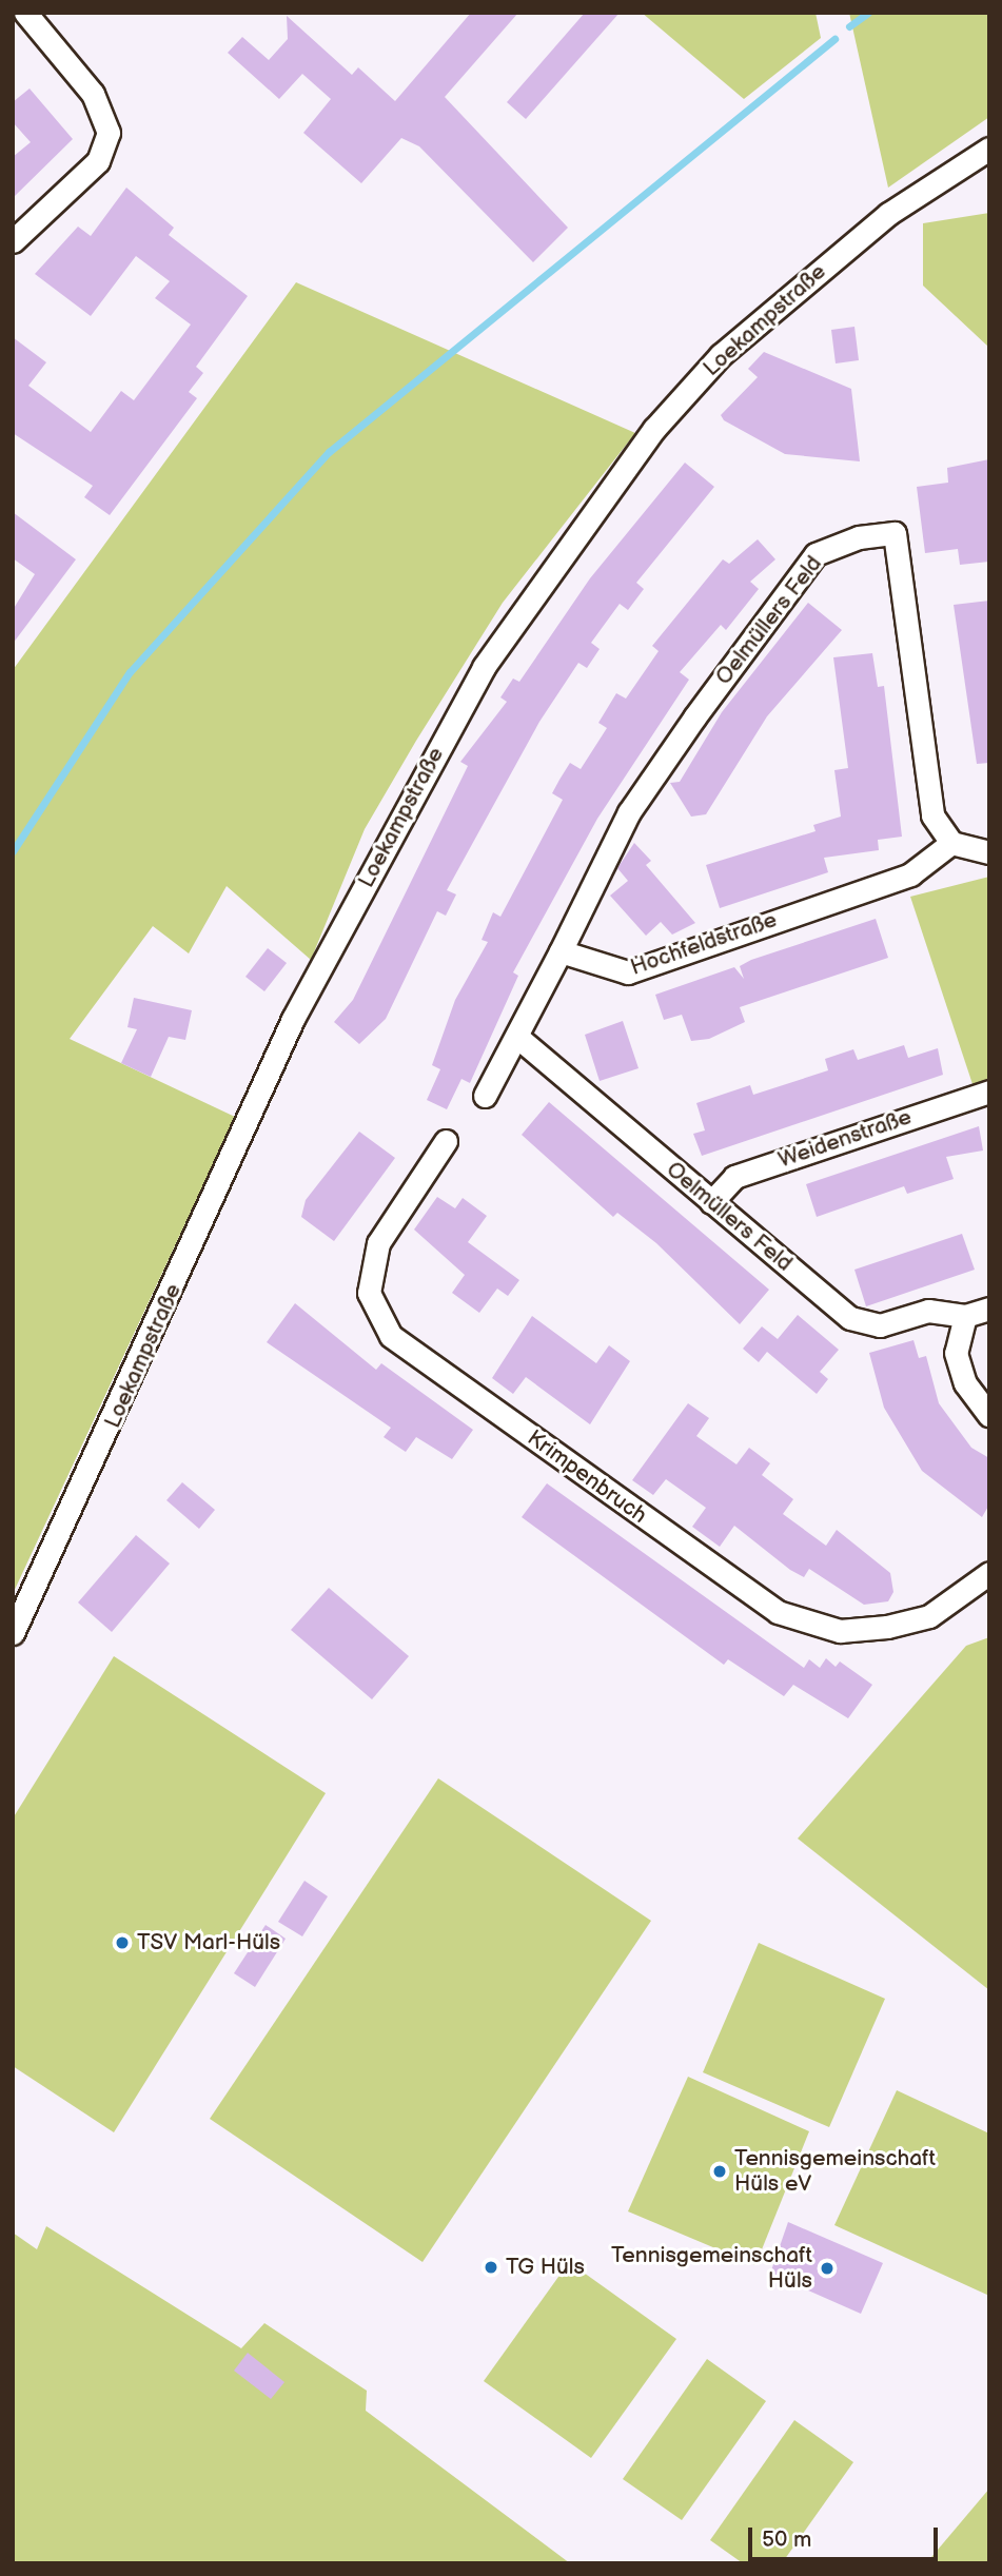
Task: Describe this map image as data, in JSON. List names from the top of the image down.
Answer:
{
  "streets": {
    "street": [
      "Loekampstraße",
      "Oelmüllers Feld",
      "Hochfeldstraße",
      "Weidenstraße",
      "Krimpenbruch"
    ]
  },
  "crossings": [
    ["Oelmüllers Feld", "Hochfeldstraße"],
    ["Oelmüllers Feld", "Weidenstraße"]
  ],
  "places": [
    "TSV Marl-Hüls",
    "Tennisgemeinschaft Hüls eV",
    "TG Hüls",
    "Tennisgemeinschaft Hüls"
  ],
  "scale_bar": "50 m"
}
